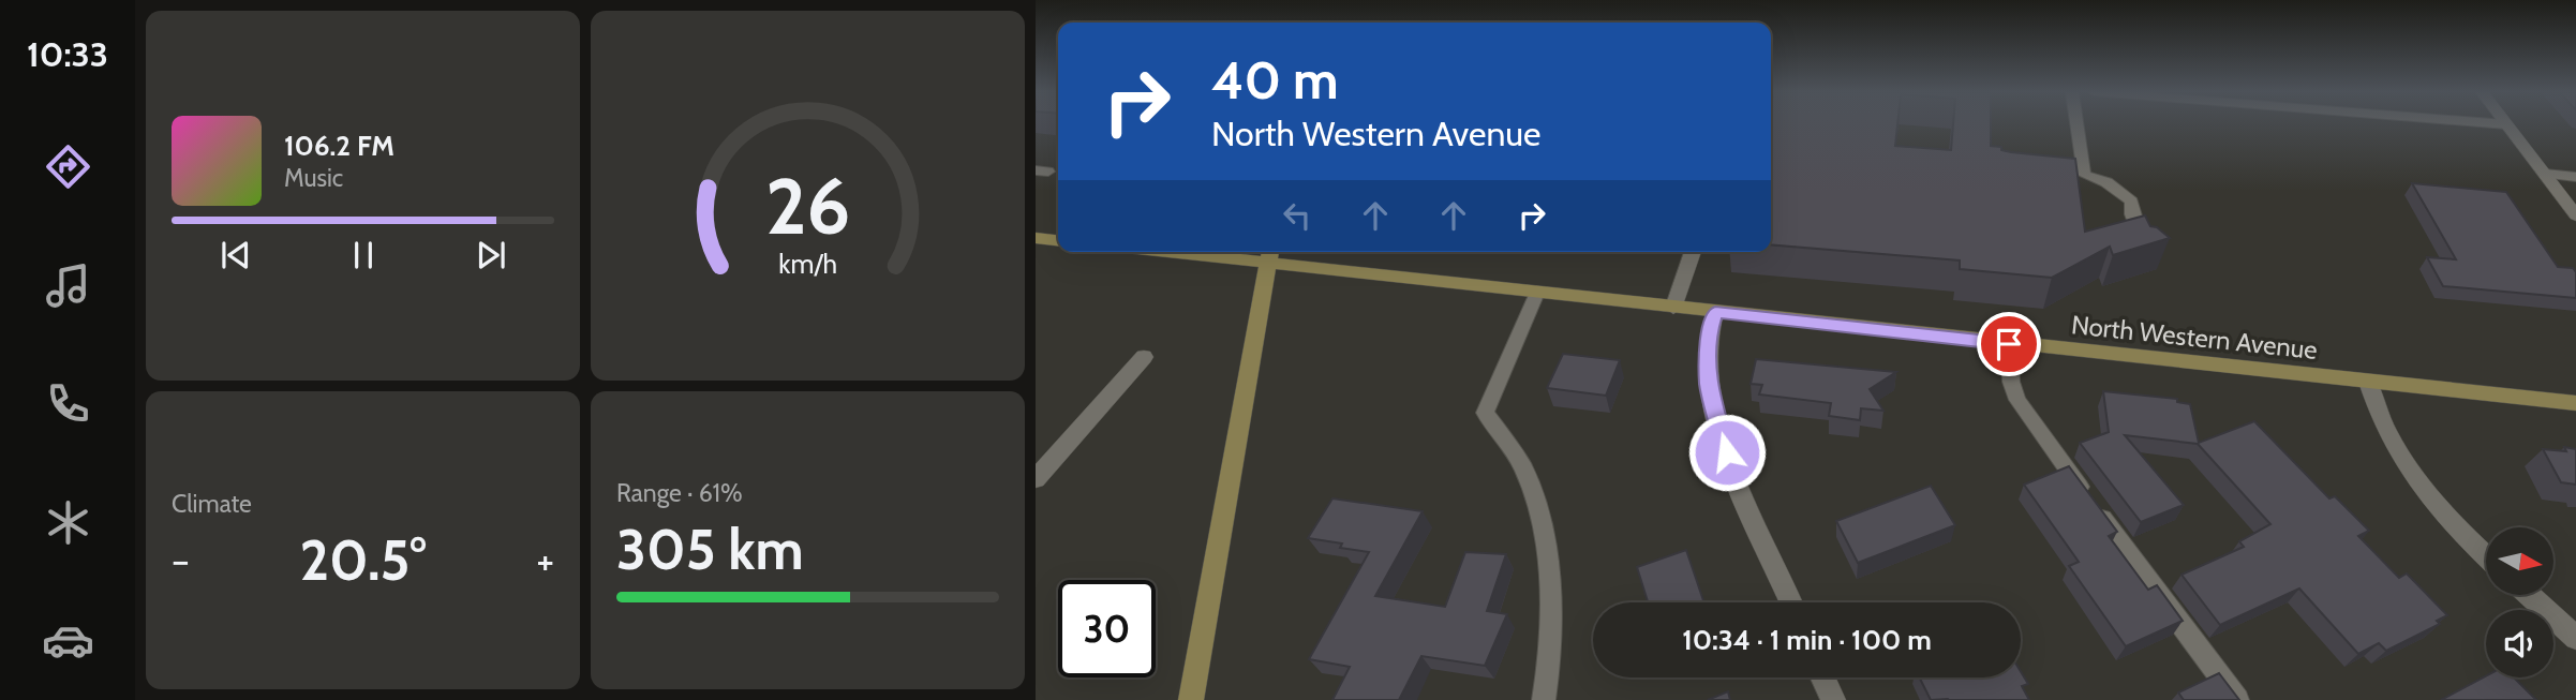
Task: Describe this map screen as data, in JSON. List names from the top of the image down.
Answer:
{
  "streets": {
    "main road": ["North Western Avenue"]
  },
  "north": "right",
  "page": {
    "tabs": "10:33",
    "turn": ["40 m", "North Western Avenue"],
    "song": ["106.2 FM", "Music"],
    "tile": [
      "Climate",
      ["Range · 61%", "305 km"]
    ],
    "heat": ["−", "20.5°", "+"],
    "limit": "30",
    "trip": "10:34 · 1 min · 100 m",
    "gauge": ["26", "km/h"]
  }
}
